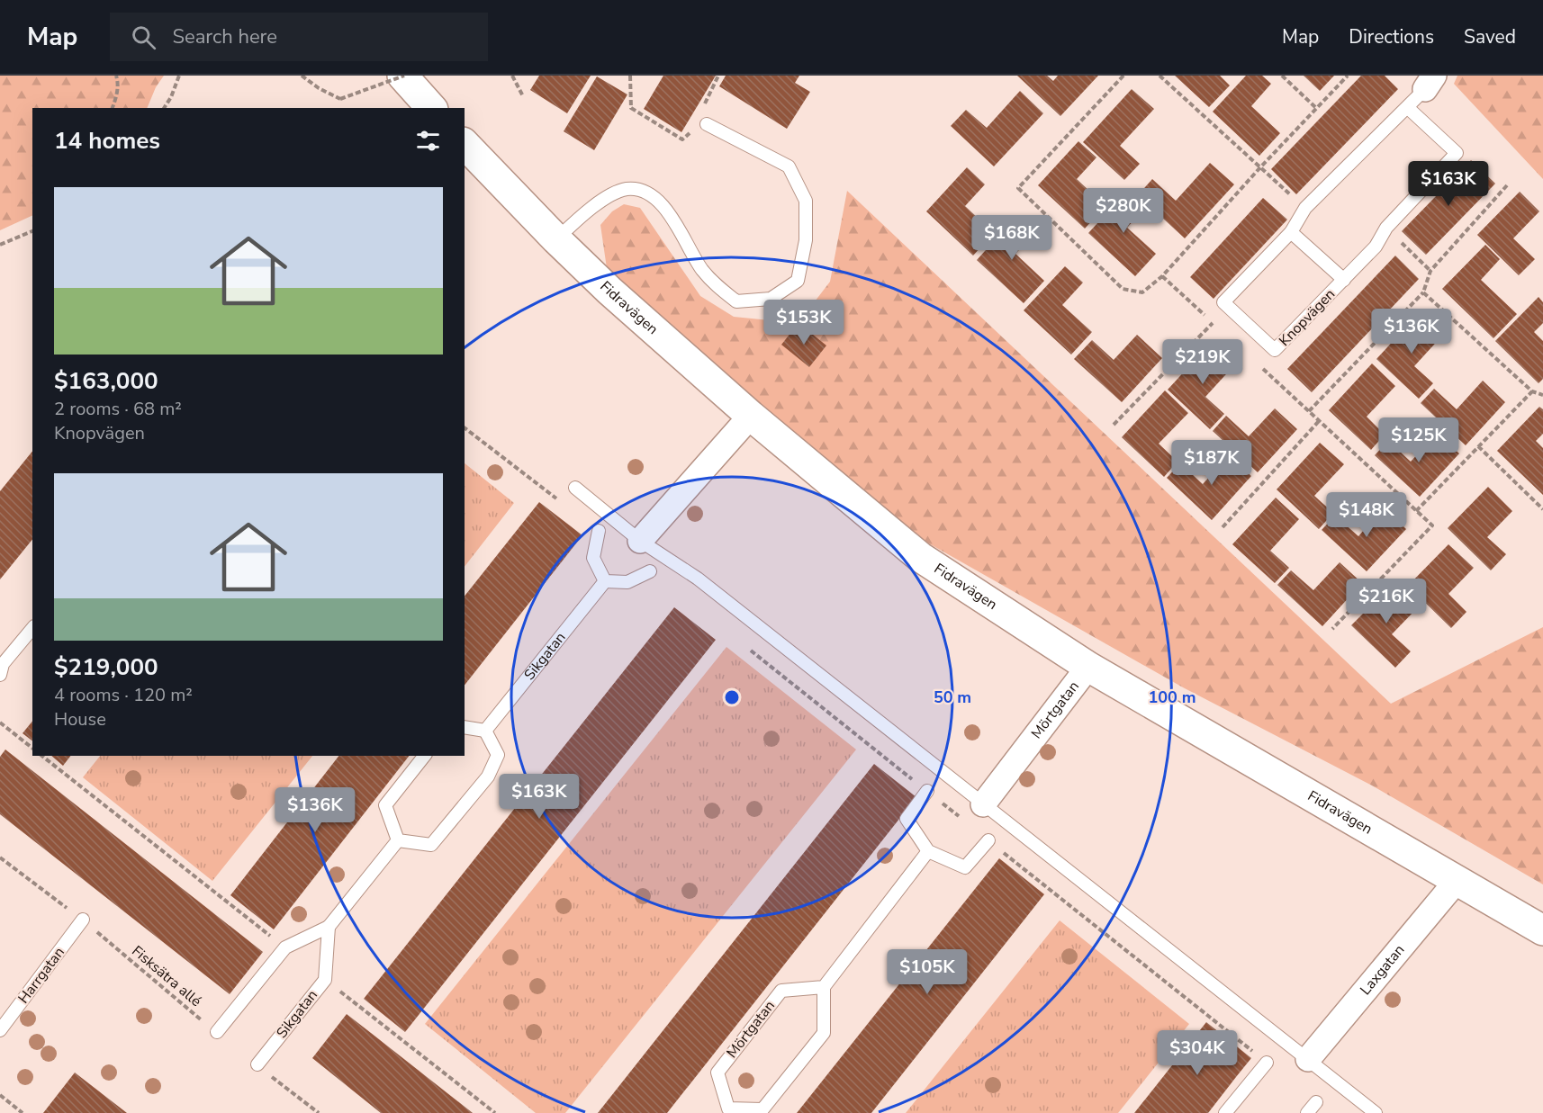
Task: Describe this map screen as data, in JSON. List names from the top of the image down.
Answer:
{
  "streets": {
    "street": ["Fidravägen", "Mörtgatan", "Laxgatan"],
    "lane": ["Knopvägen", "Sikgatan", "Harrgatan"],
    "path": ["Fisksätra allé"]
  },
  "crossings": [
    ["Fidravägen", "Mörtgatan"],
    ["Fidravägen", "Laxgatan"],
    ["Harrgatan", "Fisksätra allé"]
  ],
  "page": {
    "header": "Map",
    "search": "Search here",
    "nav": ["Map", "Directions", "Saved"],
    "heading": "14 homes",
    "price": [
      "$163K",
      "$280K",
      "$168K",
      "$153K",
      "$136K",
      "$219K",
      "$125K",
      "$187K",
      "$148K",
      "$216K",
      "$163K",
      "$136K",
      "$105K",
      "$304K"
    ],
    "list": [
      {
        "name": "$163,000",
        "note": "2 rooms · 68 m² · Knopvägen"
      },
      {
        "name": "$219,000",
        "note": "4 rooms · 120 m² · House"
      }
    ]
  },
  "rings": ["50 m", "100 m"]
}
